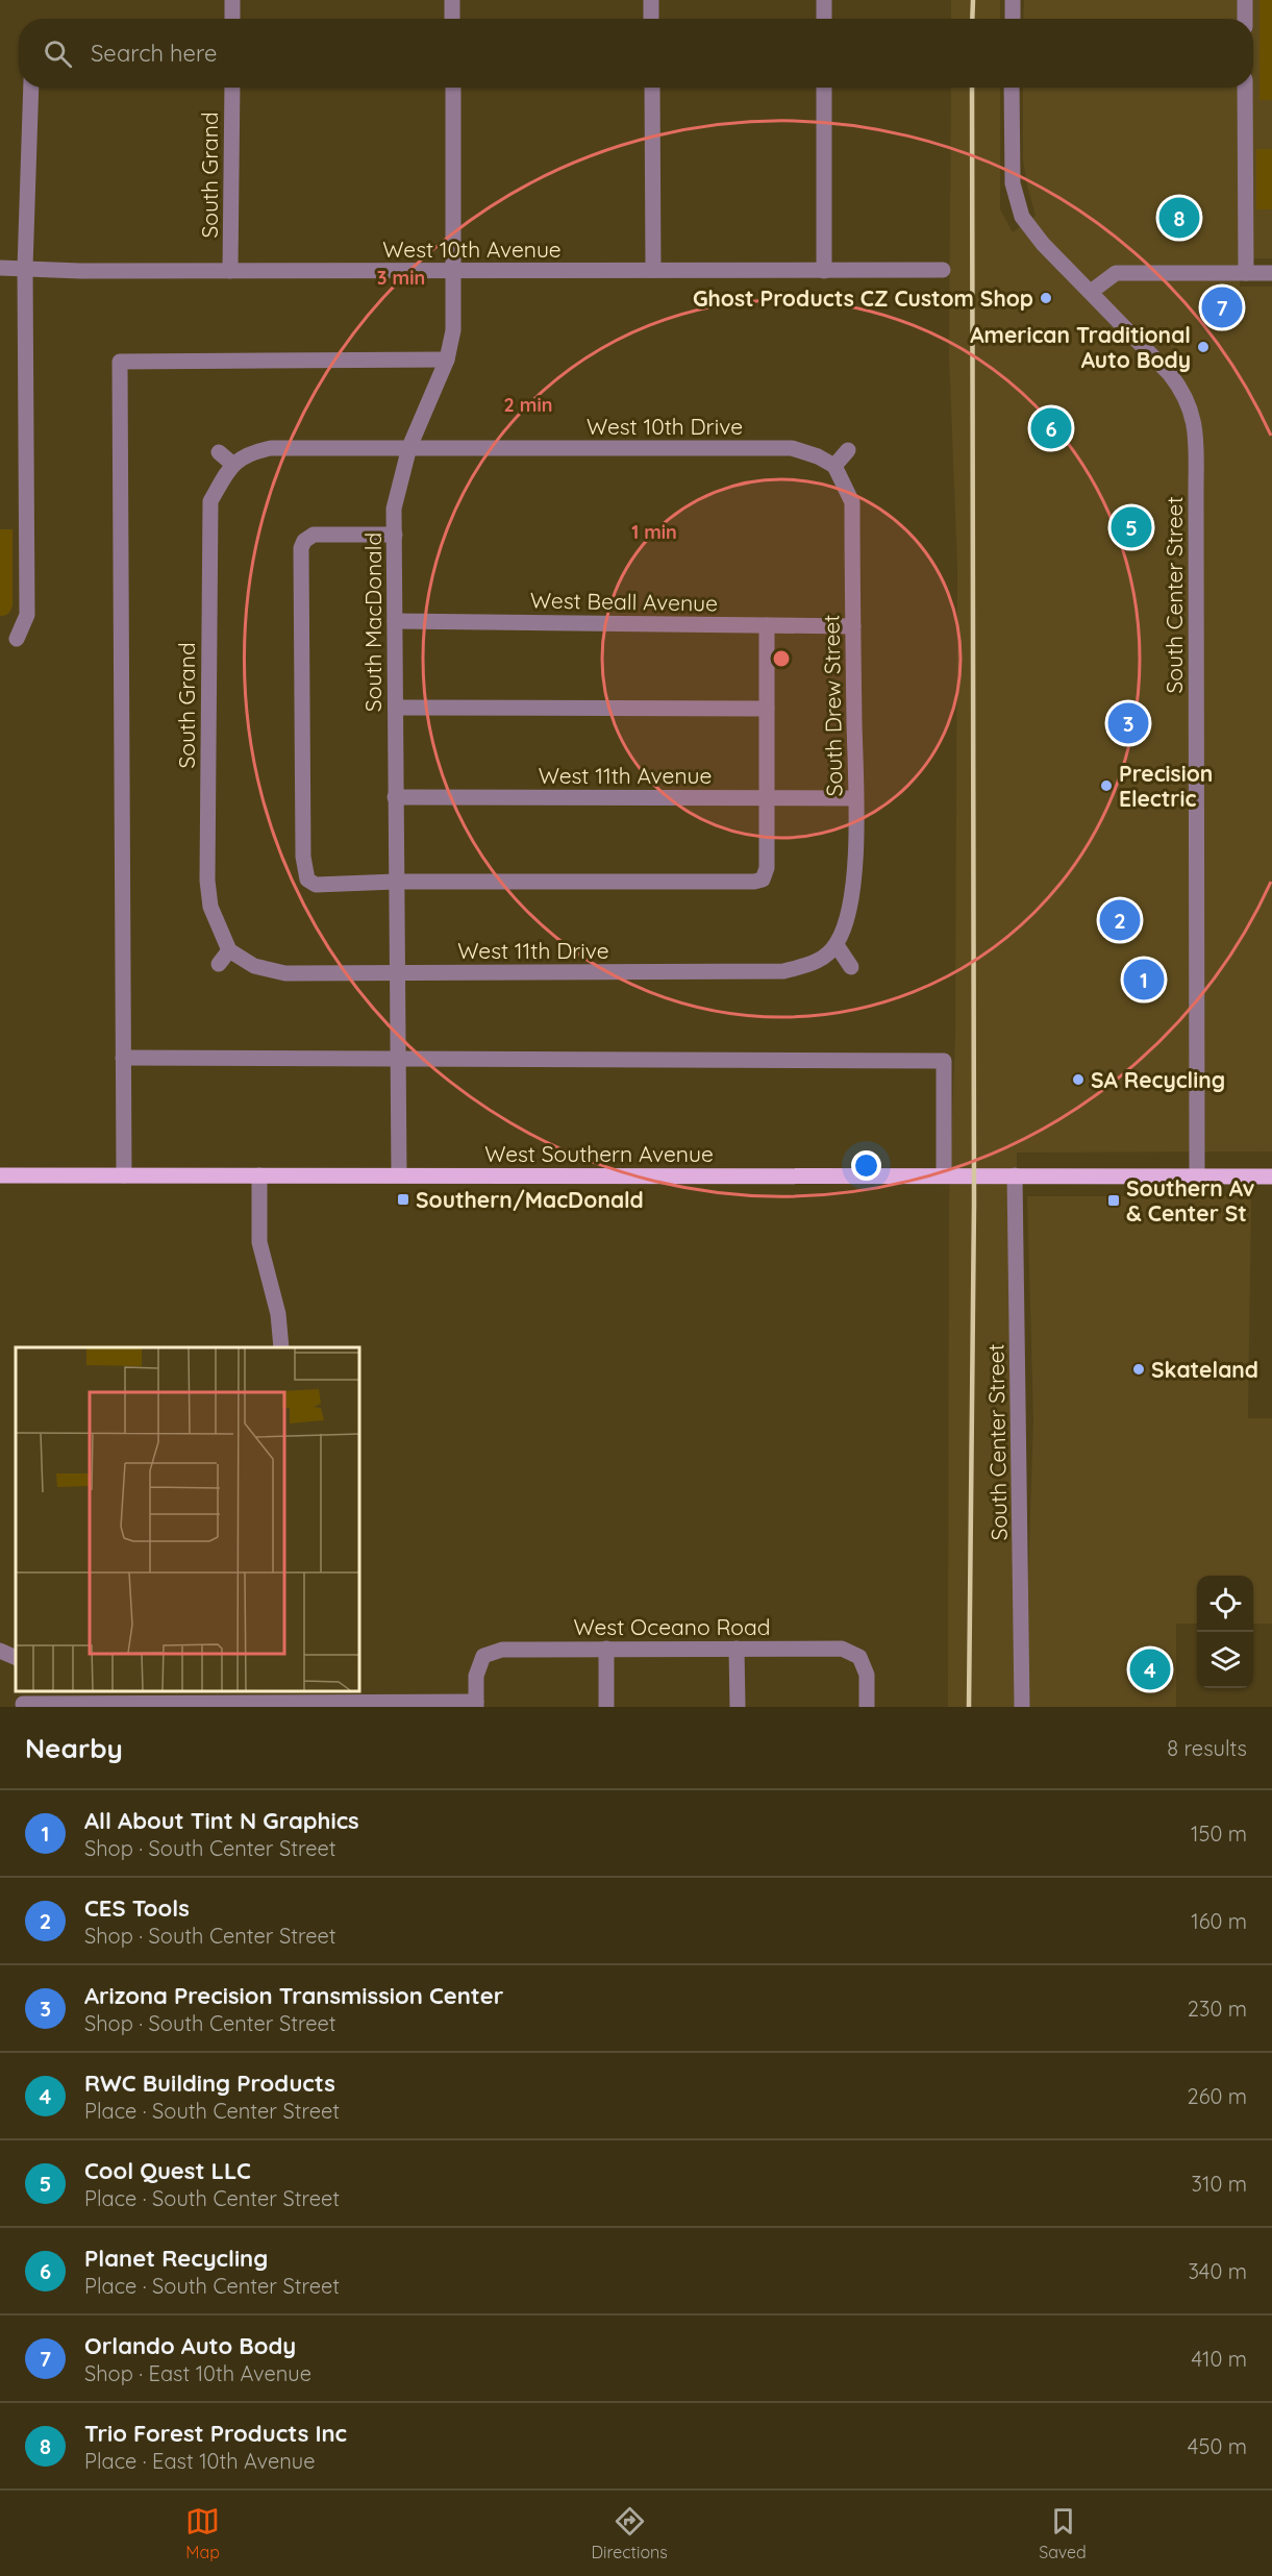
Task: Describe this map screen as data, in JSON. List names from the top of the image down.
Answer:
{
  "streets": {
    "main road": ["West Southern Avenue"],
    "street": [
      "South Grand",
      "West 10th Avenue",
      "West 10th Drive",
      "South Center Street",
      "West Beall Avenue",
      "South MacDonald",
      "South Drew Street",
      "West 11th Avenue",
      "West 11th Drive",
      "West Oceano Road"
    ]
  },
  "crossings": [
    ["South Grand", "West 10th Avenue"],
    ["South Grand", "West 10th Drive"],
    ["South Grand", "West 11th Drive"],
    ["West 10th Avenue", "South MacDonald"],
    ["West 10th Drive", "South MacDonald"],
    ["West 10th Drive", "South Drew Street"],
    ["South Center Street", "West Southern Avenue"],
    ["West Beall Avenue", "South MacDonald"],
    ["West Beall Avenue", "South Drew Street"],
    ["South MacDonald", "West 11th Avenue"],
    ["South MacDonald", "West 11th Drive"],
    ["South MacDonald", "West Southern Avenue"],
    ["South Drew Street", "West 11th Avenue"],
    ["South Drew Street", "West 11th Drive"]
  ],
  "places": {
    "other": [
      "Ghost Products CZ Custom Shop",
      "American Traditional Auto Body",
      "Precision Electric",
      "SA Recycling",
      "Skateland"
    ],
    "transit": ["Southern/MacDonald", "Southern Av & Center St"]
  },
  "page": {
    "search": "Search here",
    "pins": [
      "8",
      "7",
      "6",
      "5",
      "3",
      "2",
      "1",
      "4"
    ],
    "heading": ["Nearby", "8 results"],
    "list": [
      {
        "mark": "1",
        "name": "All About Tint N Graphics",
        "note": "Shop · South Center Street",
        "value": "150 m"
      },
      {
        "mark": "2",
        "name": "CES Tools",
        "note": "Shop · South Center Street",
        "value": "160 m"
      },
      {
        "mark": "3",
        "name": "Arizona Precision Transmission Center",
        "note": "Shop · South Center Street",
        "value": "230 m"
      },
      {
        "mark": "4",
        "name": "RWC Building Products",
        "note": "Place · South Center Street",
        "value": "260 m"
      },
      {
        "mark": "5",
        "name": "Cool Quest LLC",
        "note": "Place · South Center Street",
        "value": "310 m"
      },
      {
        "mark": "6",
        "name": "Planet Recycling",
        "note": "Place · South Center Street",
        "value": "340 m"
      },
      {
        "mark": "7",
        "name": "Orlando Auto Body",
        "note": "Shop · East 10th Avenue",
        "value": "410 m"
      },
      {
        "mark": "8",
        "name": "Trio Forest Products Inc",
        "note": "Place · East 10th Avenue",
        "value": "450 m"
      }
    ],
    "nav": ["Map", "Directions", "Saved"]
  },
  "rings": ["3 min", "2 min", "1 min"]
}
